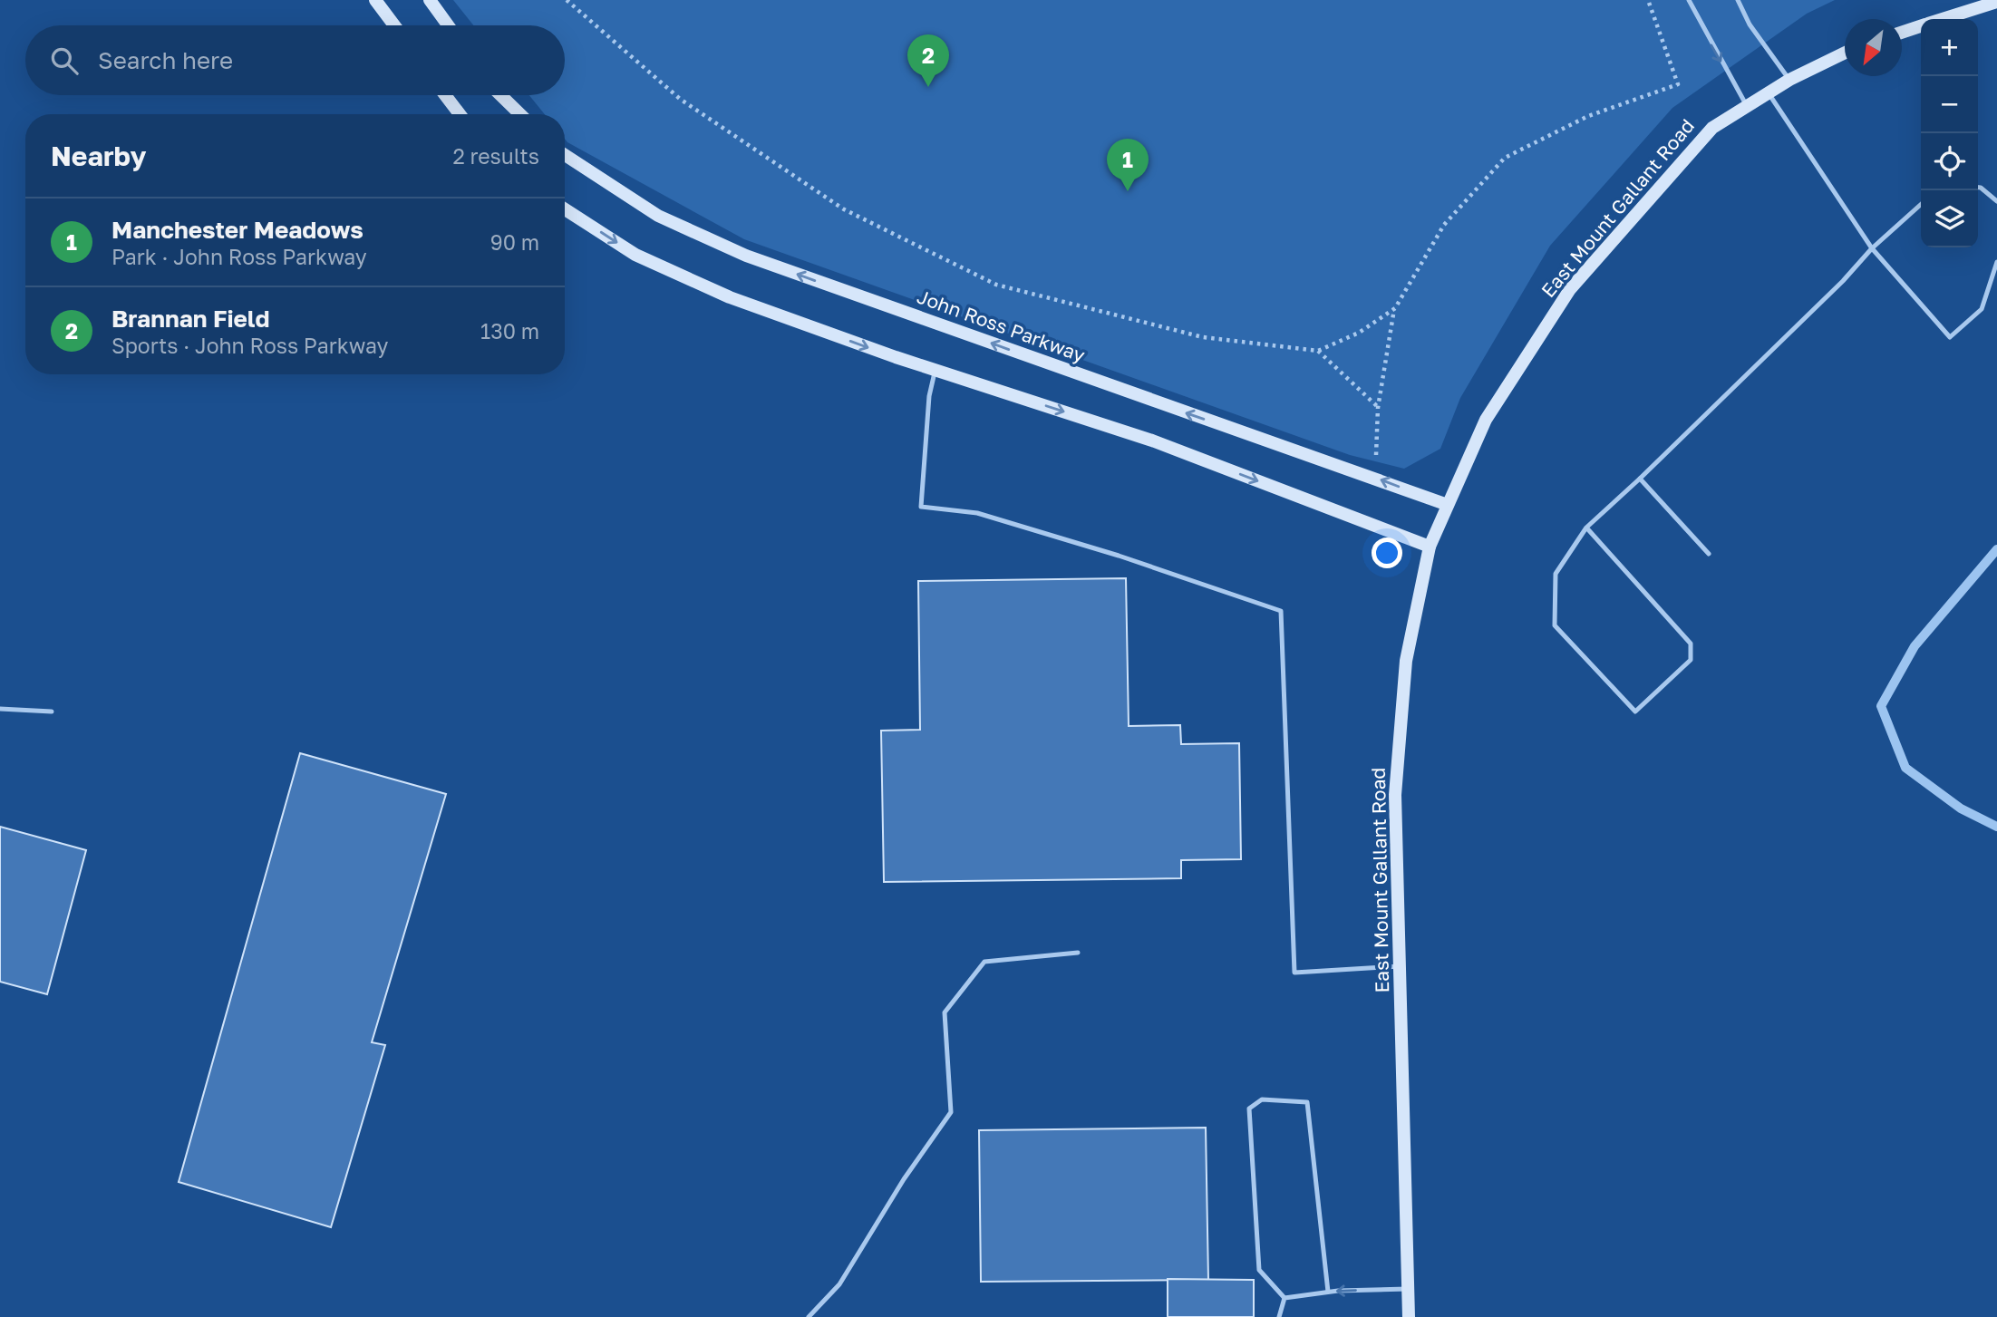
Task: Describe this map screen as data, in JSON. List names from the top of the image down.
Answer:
{
  "streets": {
    "street": ["East Mount Gallant Road", "John Ross Parkway"]
  },
  "crossings": [
    ["East Mount Gallant Road", "John Ross Parkway"]
  ],
  "north": "bottom left",
  "page": {
    "map_buttons": ["+", "−"],
    "search": "Search here",
    "pins": ["2", "1"],
    "heading": ["Nearby", "2 results"],
    "list": [
      {
        "mark": "1",
        "name": "Manchester Meadows",
        "note": "Park · John Ross Parkway",
        "value": "90 m"
      },
      {
        "mark": "2",
        "name": "Brannan Field",
        "note": "Sports · John Ross Parkway",
        "value": "130 m"
      }
    ]
  }
}
